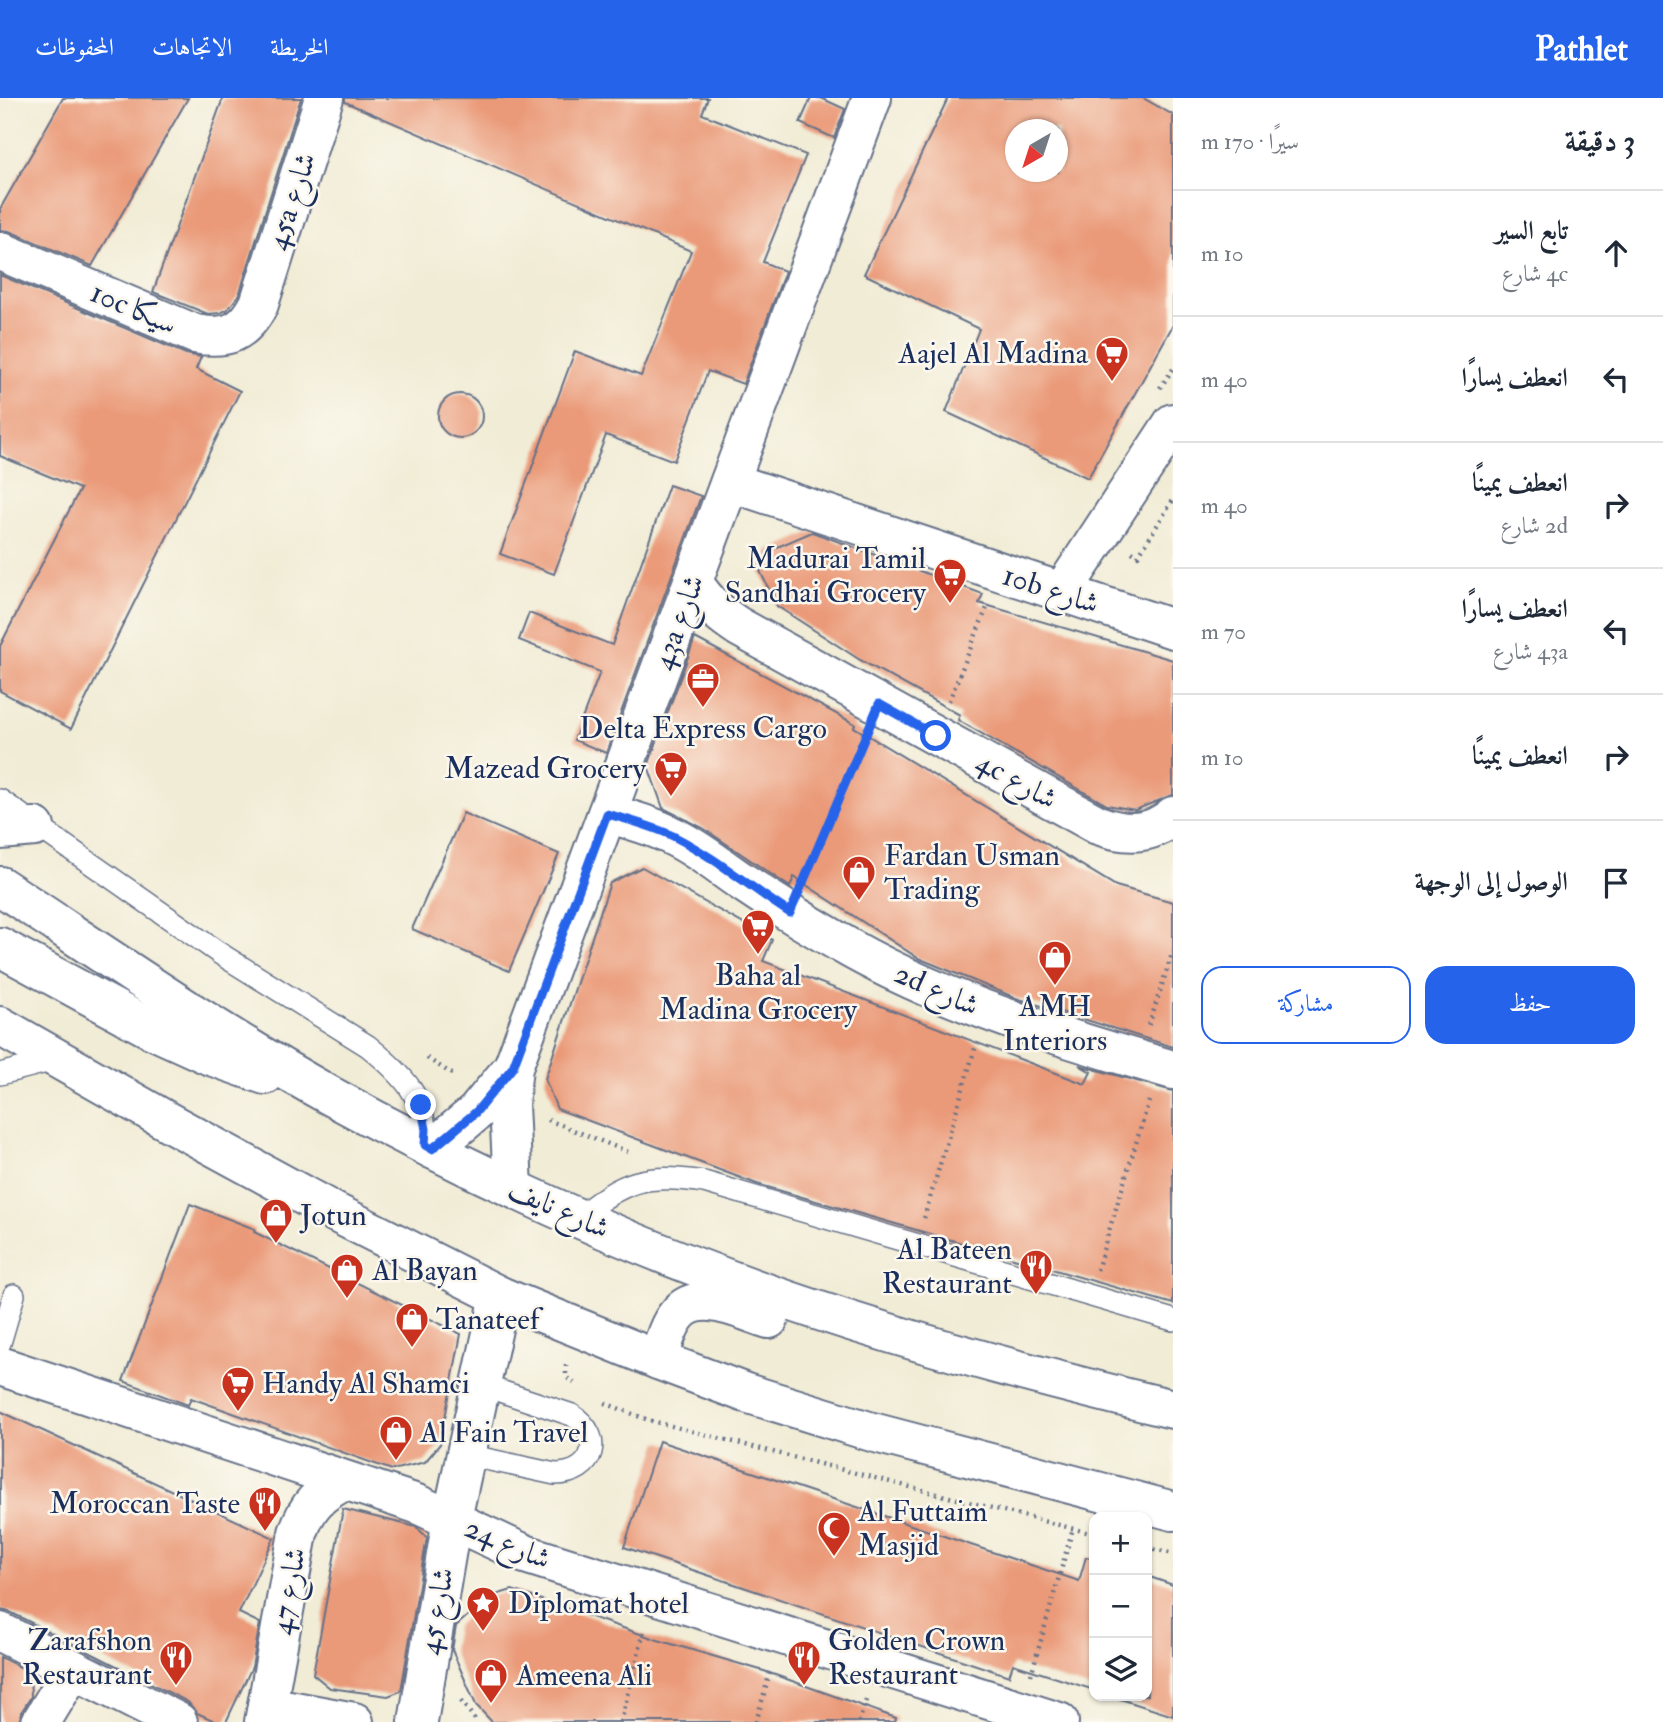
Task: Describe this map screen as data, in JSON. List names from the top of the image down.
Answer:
{
  "streets": {
    "street": [
      "45a شارع",
      "10c سيكا",
      "10b شارع",
      "43a شارع",
      "4c شارع",
      "2d شارع",
      "شارع نايف",
      "شارع 24",
      "شارع 47",
      "شارع 45"
    ]
  },
  "crossings": [
    ["45a شارع", "10c سيكا"],
    ["10b شارع", "43a شارع"],
    ["43a شارع", "4c شارع"],
    ["43a شارع", "2d شارع"],
    ["43a شارع", "شارع نايف"],
    ["شارع 24", "شارع 47"],
    ["شارع 24", "شارع 45"]
  ],
  "places": {
    "supermarket": [
      "Aajel Al Madina",
      "Madurai Tamil Sandhai Grocery",
      "Mazead Grocery",
      "Baha al Madina Grocery",
      "Handy Al Shamci"
    ],
    "office": ["Delta Express Cargo"],
    "shop": [
      "Fardan Usman Trading",
      "AMH Interiors",
      "Jotun",
      "Al Bayan",
      "Tanateef",
      "Al Fain Travel",
      "Ameena Ali"
    ],
    "restaurant": [
      "Al Bateen Restaurant",
      "Moroccan Taste",
      "Zarafshon Restaurant",
      "Golden Crown Restaurant"
    ],
    "mosque": ["Al Futtaim Masjid"],
    "place": ["Diplomat hotel"]
  },
  "north": "bottom left",
  "page": {
    "header": "Pathlet",
    "nav": ["الخريطة", "الاتجاهات", "المحفوظات"],
    "heading": ["3 دقيقة", "سيرًا · 170 m"],
    "list": [
      ["تابع السير", "4c شارع", "10 m"],
      ["انعطف يسارًا", "40 m"],
      ["انعطف يمينًا", "2d شارع", "40 m"],
      ["انعطف يسارًا", "43a شارع", "70 m"],
      ["انعطف يمينًا", "10 m"],
      "الوصول إلى الوجهة"
    ],
    "buttons": ["حفظ", "مشاركة"],
    "map_buttons": ["+", "−"]
  }
}
